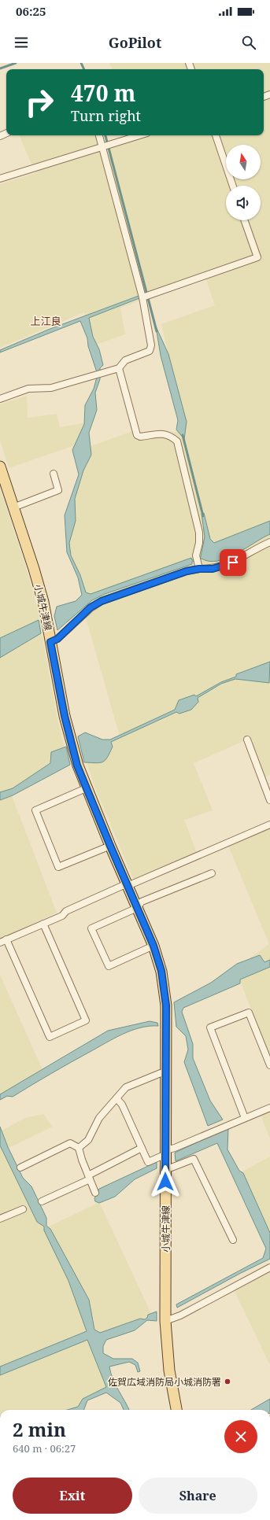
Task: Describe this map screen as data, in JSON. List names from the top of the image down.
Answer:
{
  "streets": {
    "main road": ["小城牛津線"]
  },
  "districts": ["上江良"],
  "places": ["佐賀広域消防局小城消防署"],
  "north": "top",
  "page": {
    "status": "06:25",
    "header": "GoPilot",
    "turn": ["470 m", "Turn right"],
    "heading": ["2 min", "640 m · 06:27"],
    "buttons": ["Exit", "Share"]
  }
}
